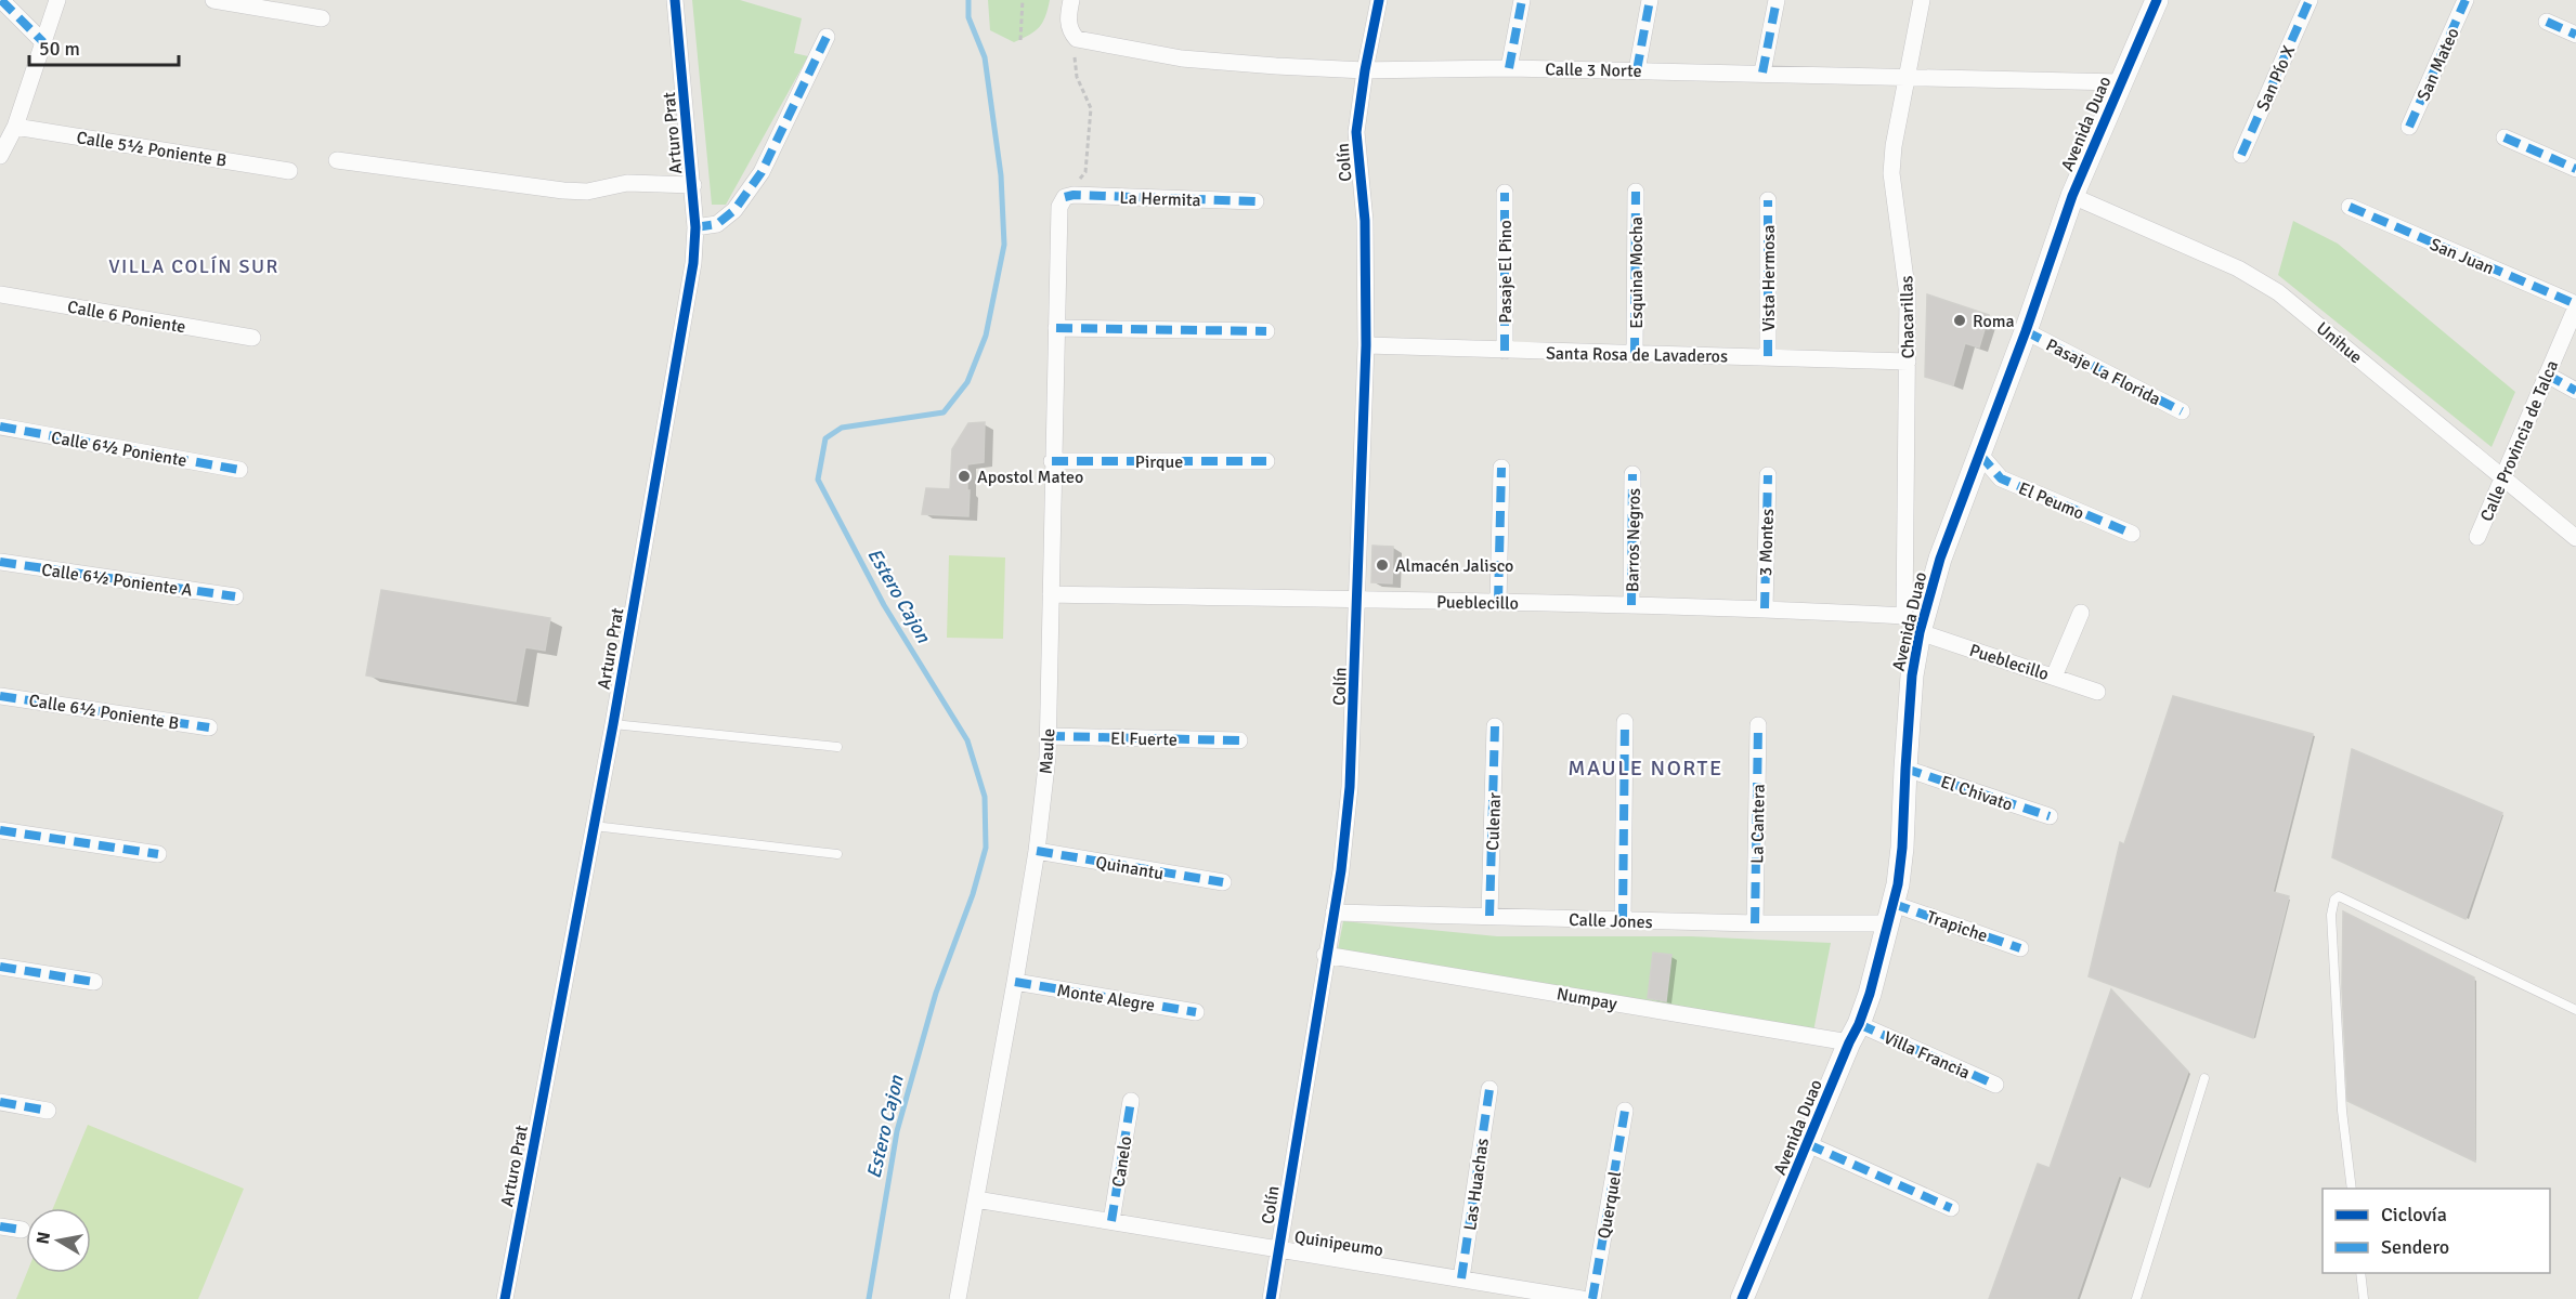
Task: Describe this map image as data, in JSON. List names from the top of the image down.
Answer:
{
  "streets": {
    "street": [
      "San Mateo",
      "Calle 3 Norte",
      "San Pío X",
      "Avenida Duao",
      "Arturo Prat",
      "Calle 5½ Poniente B",
      "Colín",
      "La Hermita",
      "San Juan",
      "Pasaje El Pino",
      "Esquina Mocha",
      "Vista Hermosa",
      "Calle 6 Poniente",
      "Chacarillas",
      "Unihue",
      "Santa Rosa de Lavaderos",
      "Pasaje La Florida",
      "Calle Provincia de Talca",
      "Calle 6½ Poniente",
      "Pirque",
      "El Peumo",
      "Barros Negros",
      "3 Montes",
      "Calle 6½ Poniente A",
      "Pueblecillo",
      "Calle 6½ Poniente B",
      "El Fuerte",
      "Maule",
      "El Chivato",
      "Culenar",
      "La Cantera",
      "Quinantu",
      "Calle Jones",
      "Trapiche",
      "Monte Alegre",
      "Numpay",
      "Villa Francia",
      "Canelo",
      "Las Huachas",
      "Querquel",
      "Quinipeumo"
    ]
  },
  "crossings": [
    ["Calle 3 Norte", "Avenida Duao"],
    ["Calle 3 Norte", "Colín"],
    ["Calle 3 Norte", "Chacarillas"],
    ["Avenida Duao", "Chacarillas"],
    ["Avenida Duao", "Unihue"],
    ["Avenida Duao", "Pasaje La Florida"],
    ["Avenida Duao", "El Peumo"],
    ["Avenida Duao", "Pueblecillo"],
    ["Avenida Duao", "El Chivato"],
    ["Avenida Duao", "Calle Jones"],
    ["Avenida Duao", "Trapiche"],
    ["Avenida Duao", "Numpay"],
    ["Avenida Duao", "Villa Francia"],
    ["Colín", "Santa Rosa de Lavaderos"],
    ["Colín", "Pueblecillo"],
    ["Colín", "Calle Jones"],
    ["Colín", "Numpay"],
    ["Colín", "Quinipeumo"],
    ["La Hermita", "Maule"],
    ["San Juan", "Calle Provincia de Talca"],
    ["Pasaje El Pino", "Santa Rosa de Lavaderos"],
    ["Esquina Mocha", "Santa Rosa de Lavaderos"],
    ["Vista Hermosa", "Santa Rosa de Lavaderos"],
    ["Chacarillas", "Santa Rosa de Lavaderos"],
    ["Chacarillas", "Pueblecillo"],
    ["Unihue", "Calle Provincia de Talca"],
    ["Pirque", "Maule"],
    ["Barros Negros", "Pueblecillo"],
    ["3 Montes", "Pueblecillo"],
    ["Pueblecillo", "Maule"],
    ["El Fuerte", "Maule"],
    ["Maule", "Quinantu"],
    ["Maule", "Monte Alegre"],
    ["Maule", "Quinipeumo"],
    ["Culenar", "Calle Jones"],
    ["La Cantera", "Calle Jones"],
    ["Calle Jones", "Trapiche"],
    ["Numpay", "Villa Francia"],
    ["Canelo", "Quinipeumo"],
    ["Las Huachas", "Quinipeumo"]
  ],
  "districts": ["VILLA COLÍN SUR", "MAULE NORTE"],
  "water": ["Estero Cajon"],
  "places": ["Roma", "Apostol Mateo", "Almacén Jalisco"],
  "legend": ["Ciclovía", "Sendero"],
  "scale_bar": "50 m",
  "north": "left"
}
